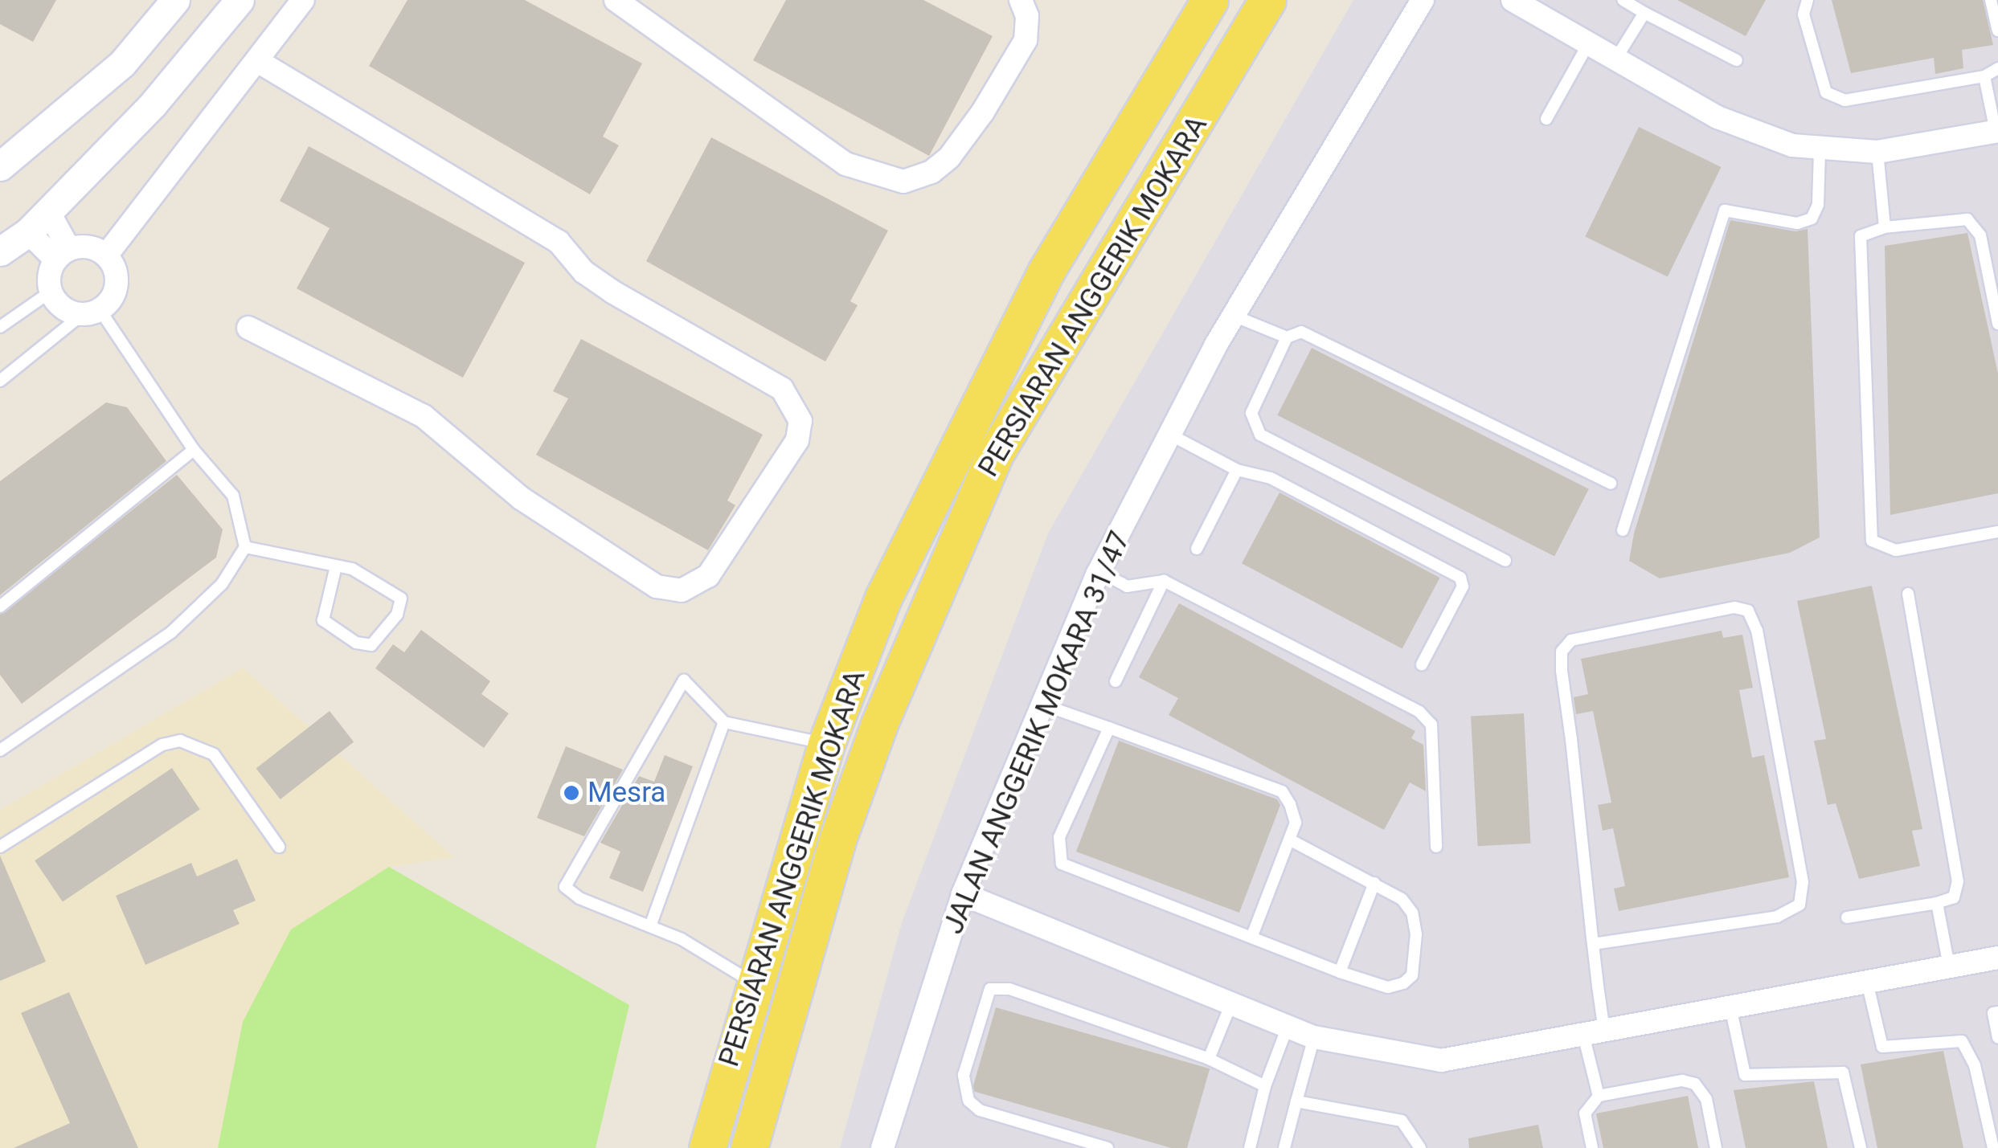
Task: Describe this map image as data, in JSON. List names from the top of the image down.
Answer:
{
  "streets": {
    "main road": ["PERSIARAN ANGGERIK MOKARA"],
    "street": ["JALAN ANGGERIK MOKARA 31/47"]
  },
  "places": ["Mesra"]
}
